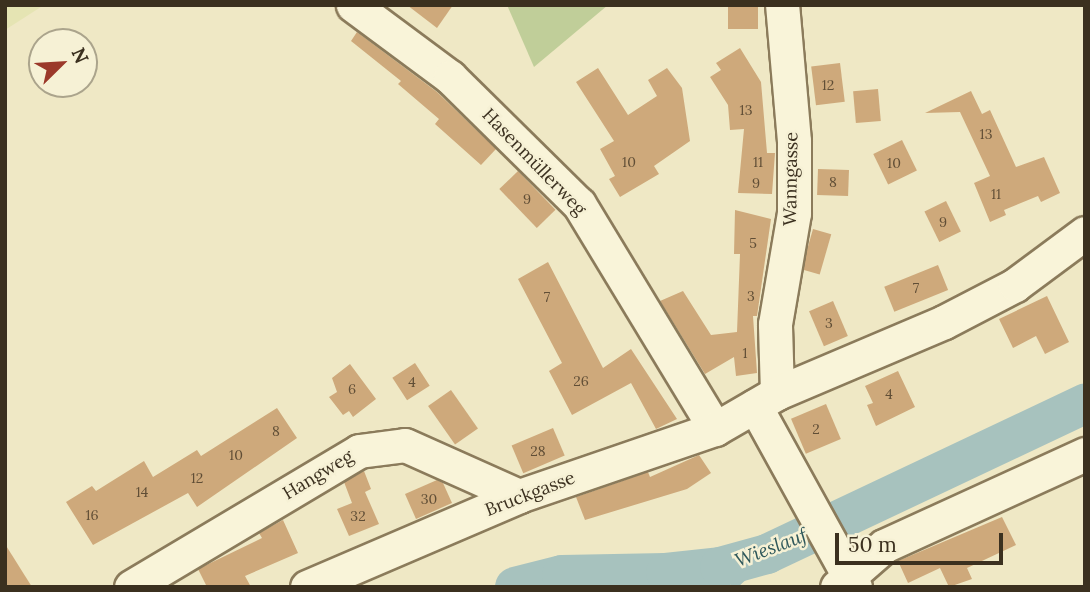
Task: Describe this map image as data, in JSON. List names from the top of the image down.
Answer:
{
  "streets": {
    "street": [
      "Hasenmüllerweg",
      "Wanngasse",
      "Hangweg",
      "Bruckgasse"
    ]
  },
  "crossings": [
    ["Hasenmüllerweg", "Bruckgasse"],
    ["Wanngasse", "Bruckgasse"],
    ["Hangweg", "Bruckgasse"]
  ],
  "water": ["Wieslauf"],
  "house_numbers": [
    "12",
    "13",
    "13",
    "10",
    "11",
    "10",
    "8",
    "9",
    "11",
    "9",
    "9",
    "5",
    "7",
    "3",
    "7",
    "3",
    "1",
    "26",
    "4",
    "6",
    "4",
    "2",
    "8",
    "28",
    "10",
    "12",
    "14",
    "30",
    "16",
    "32"
  ],
  "scale_bar": "50 m",
  "north": "top right"
}
